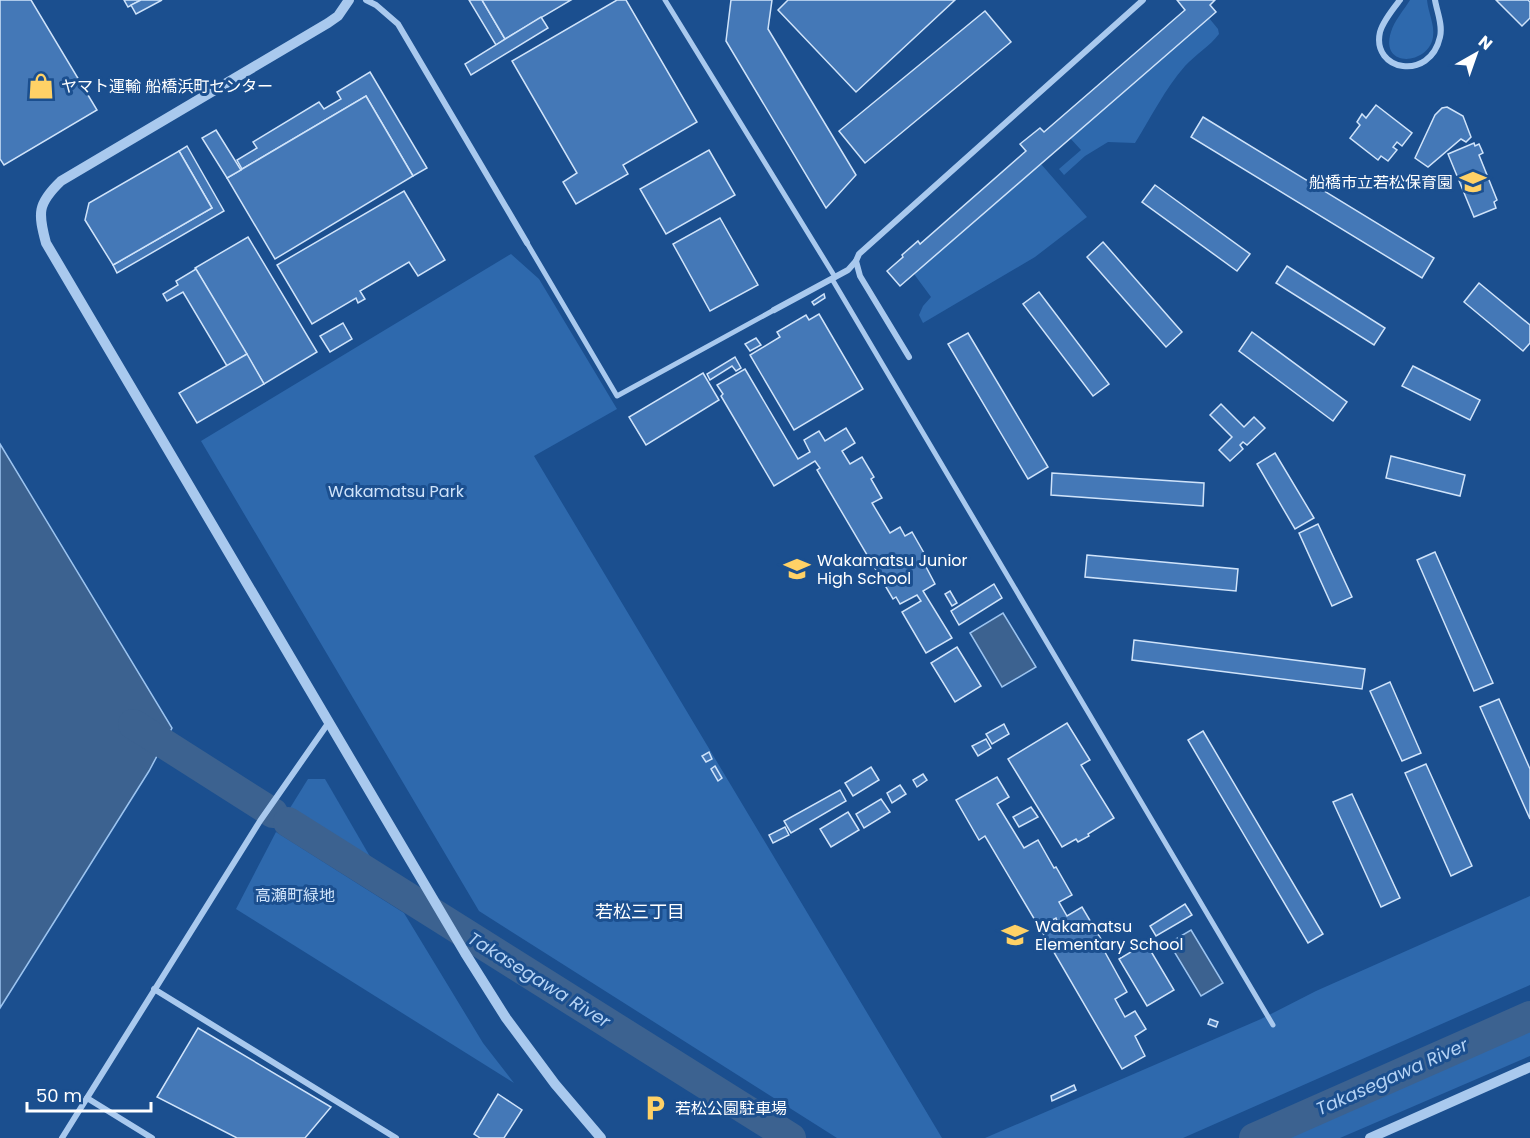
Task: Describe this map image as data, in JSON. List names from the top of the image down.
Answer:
{
  "districts": ["若松三丁目"],
  "water": ["Takasegawa River"],
  "parks": ["Wakamatsu Park", "高瀬町緑地"],
  "places": {
    "shop": ["ヤマト運輸 船橋浜町センター"],
    "school or university": ["船橋市立若松保育園", "Wakamatsu Junior High School", "Wakamatsu Elementary School"],
    "parking": ["若松公園駐車場"]
  },
  "scale_bar": "50 m",
  "north": "top right"
}
